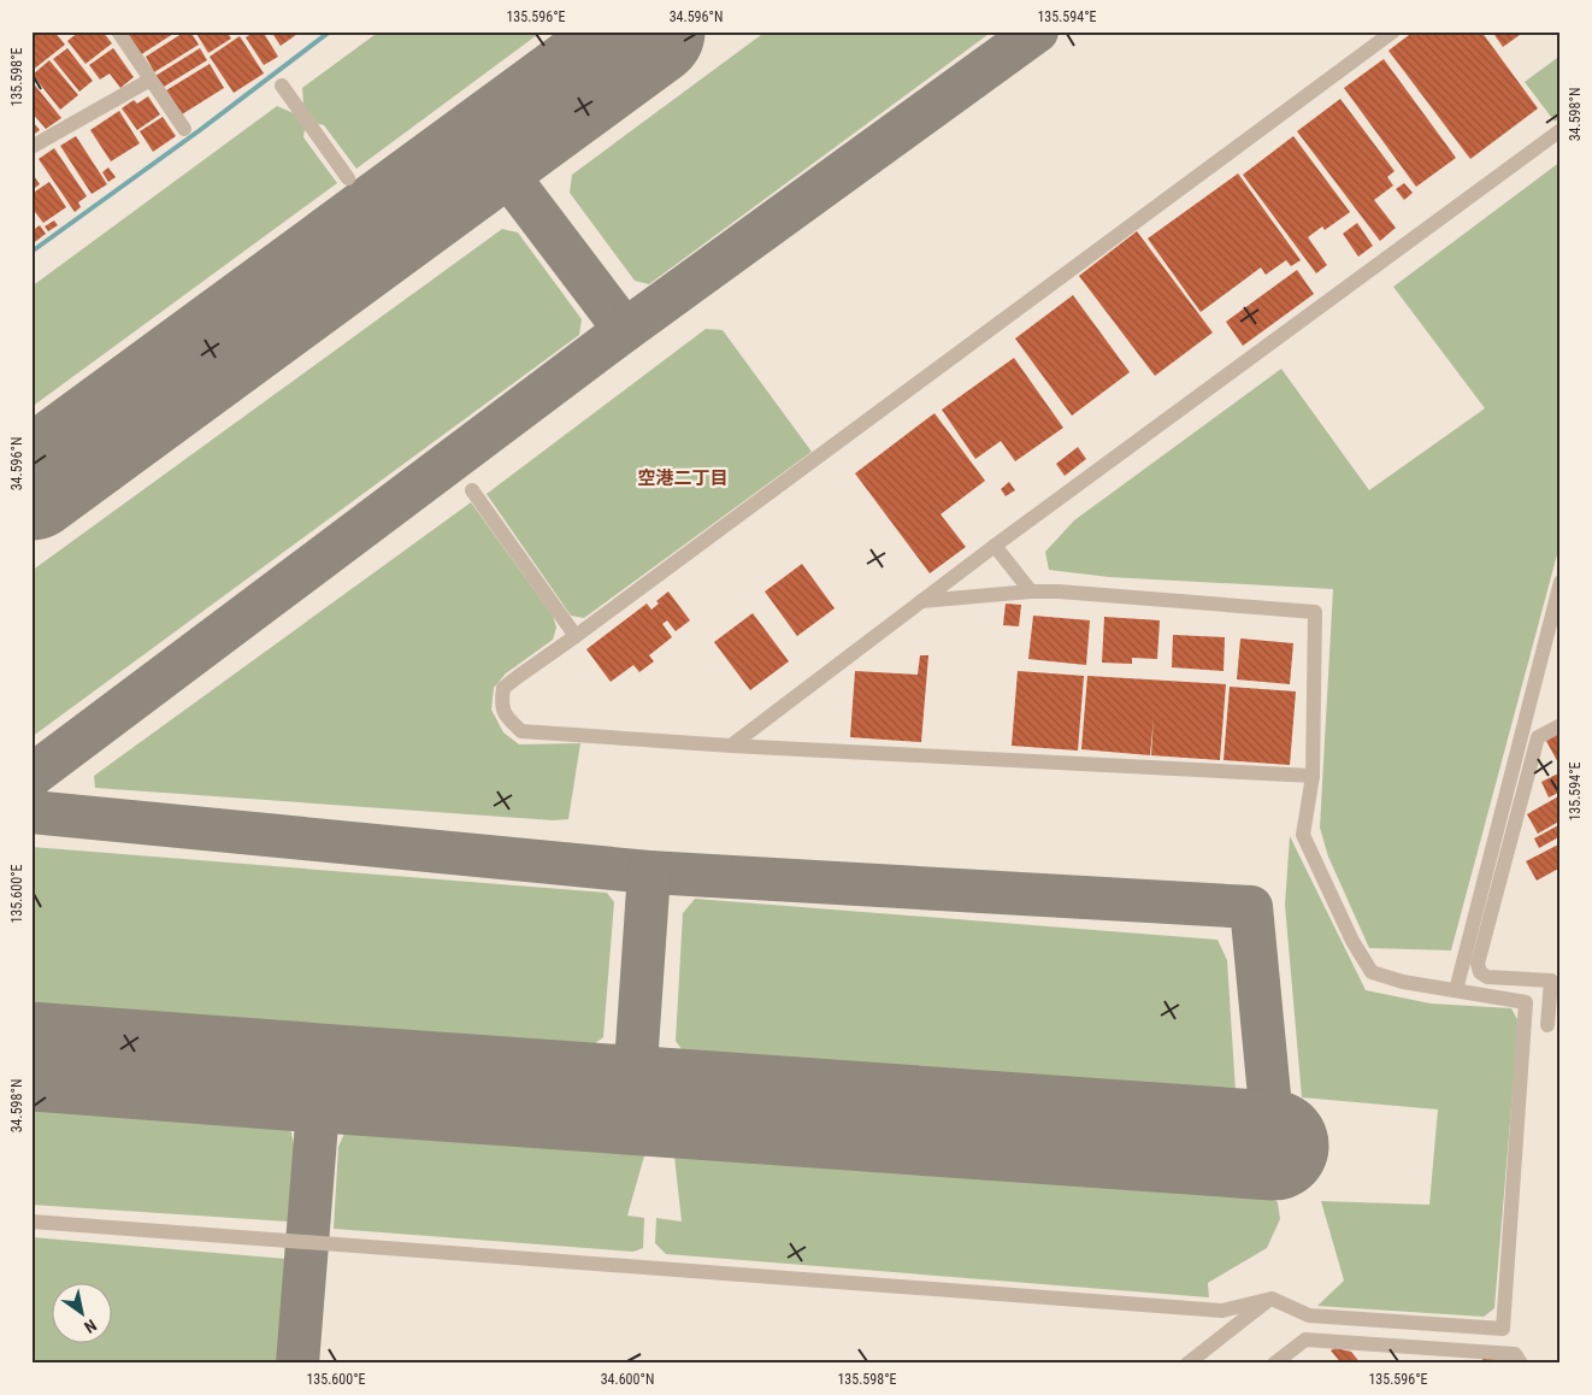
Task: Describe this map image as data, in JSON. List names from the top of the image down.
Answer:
{
  "districts": ["空港二丁目"],
  "north": "bottom right",
  "coordinates": [
    "135.596°E",
    "34.596°N",
    "135.594°E",
    "135.598°E",
    "34.598°N",
    "135.600°E",
    "34.600°N"
  ]
}
